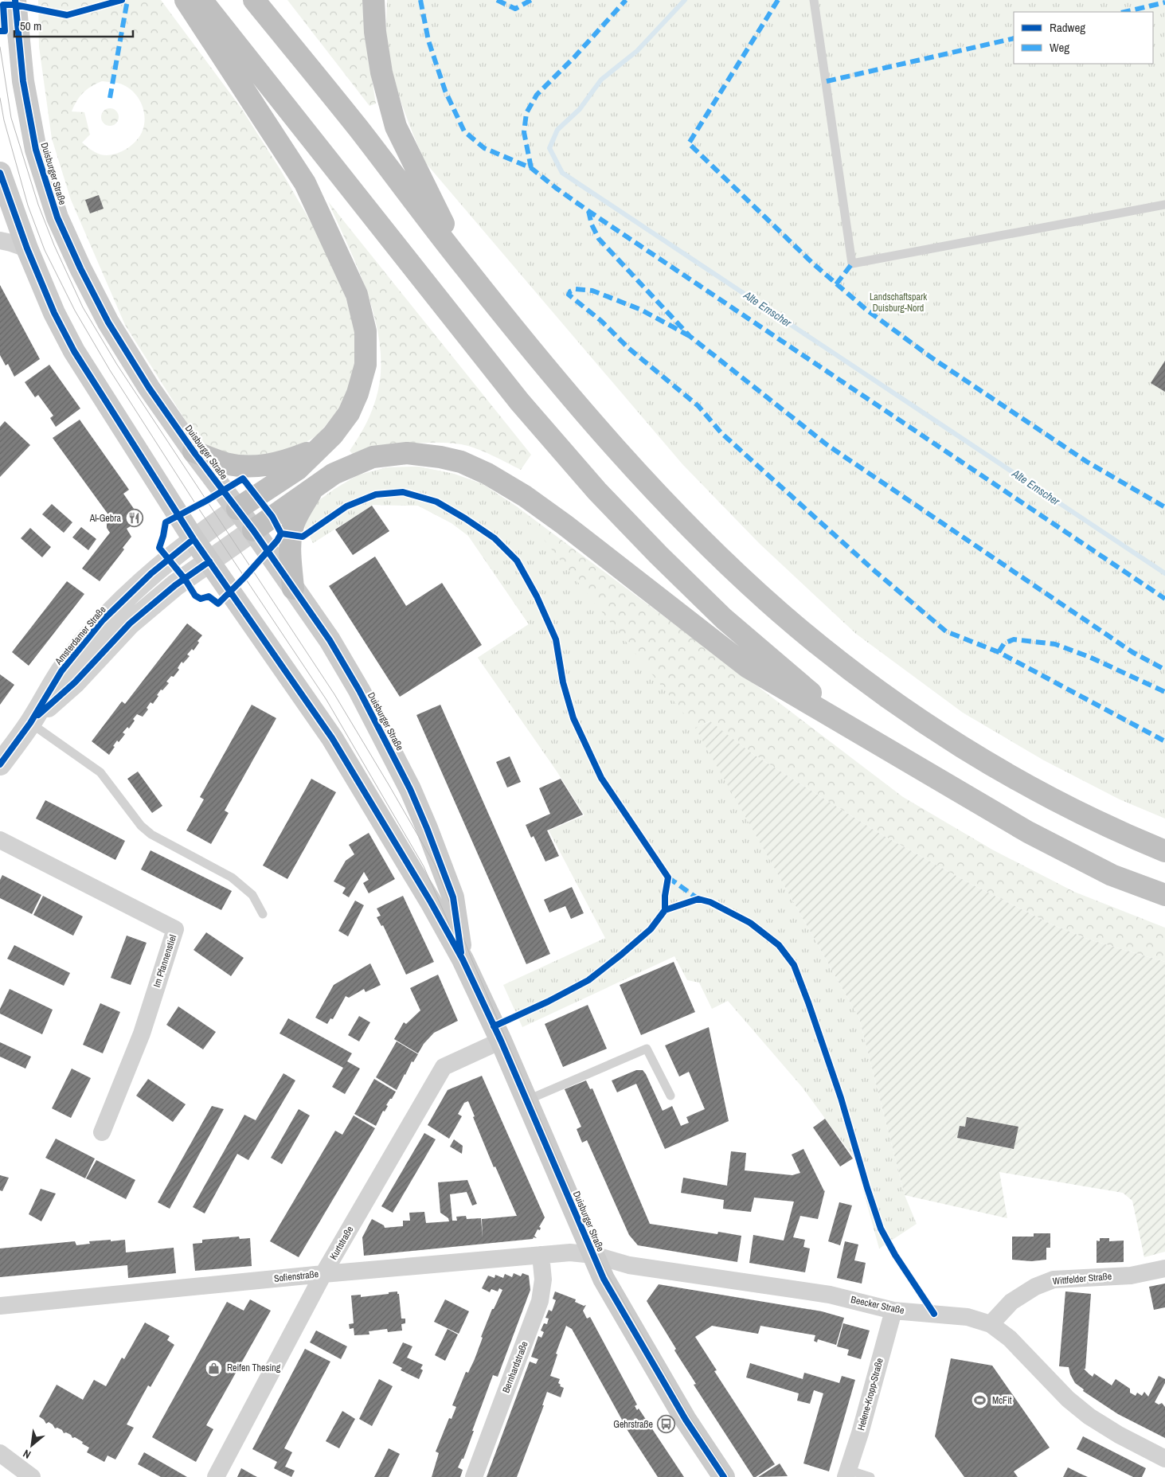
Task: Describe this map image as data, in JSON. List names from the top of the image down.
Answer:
{
  "streets": {
    "main road": ["Duisburger Straße"],
    "street": [
      "Amsterdamer Straße",
      "Im Pfannenstiel",
      "Kurtstraße",
      "Sofienstraße",
      "Wittfelder Straße",
      "Beecker Straße",
      "Bernhardstraße",
      "Helene-Kropp-Straße"
    ]
  },
  "crossings": [
    ["Duisburger Straße", "Amsterdamer Straße"],
    ["Duisburger Straße", "Kurtstraße"],
    ["Duisburger Straße", "Sofienstraße"],
    ["Duisburger Straße", "Beecker Straße"],
    ["Kurtstraße", "Sofienstraße"],
    ["Sofienstraße", "Beecker Straße"],
    ["Sofienstraße", "Bernhardstraße"],
    ["Wittfelder Straße", "Beecker Straße"],
    ["Beecker Straße", "Helene-Kropp-Straße"]
  ],
  "water": ["Alte Emscher"],
  "parks": ["Landschaftspark Duisburg-Nord"],
  "places": {
    "restaurant": ["Al-Gebra"],
    "shop": ["Reifen Thesing"],
    "sports": ["McFit"],
    "bus stop": ["Gehrstraße"]
  },
  "legend": ["Radweg", "Weg"],
  "scale_bar": "50 m",
  "north": "bottom left"
}
